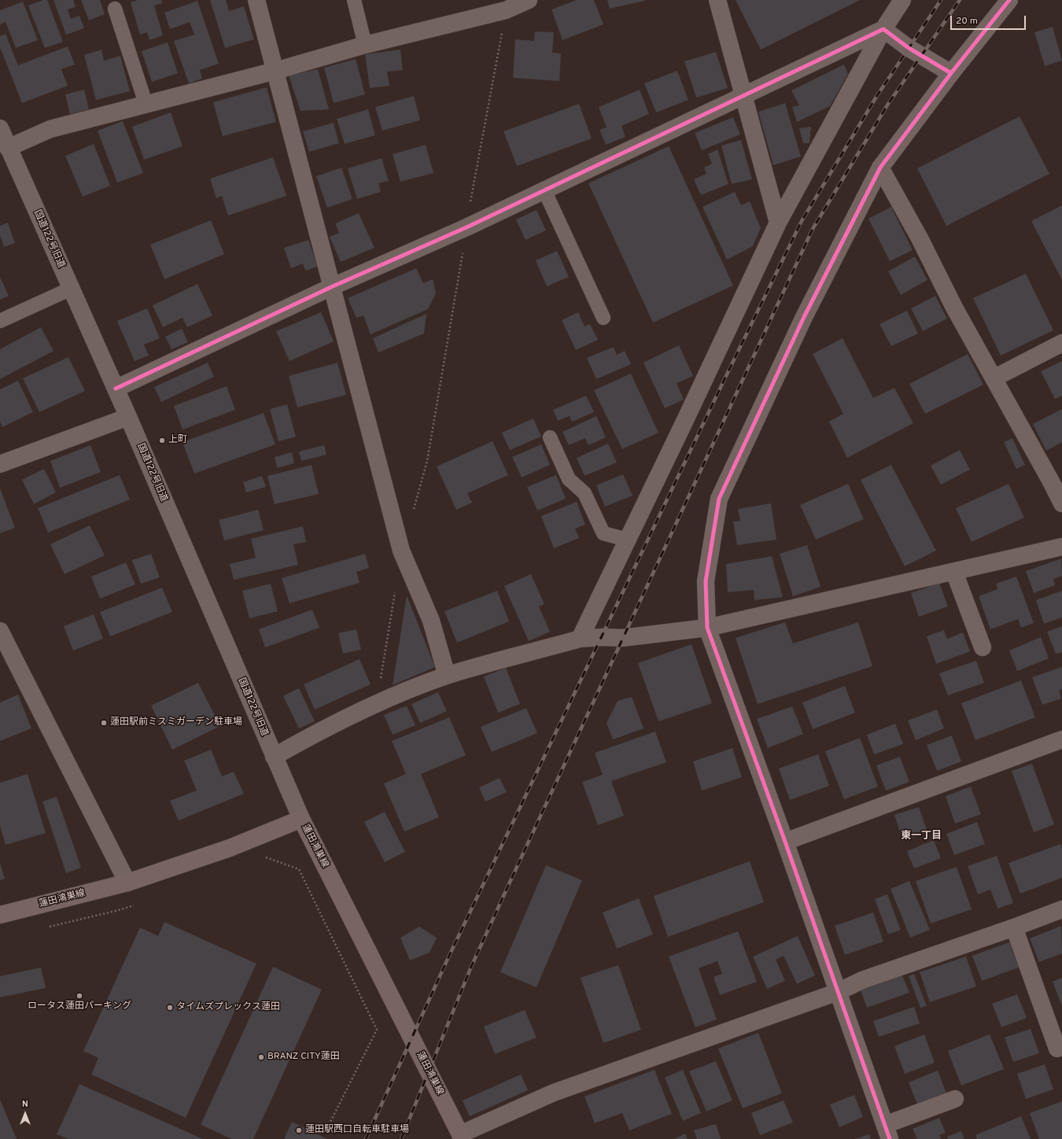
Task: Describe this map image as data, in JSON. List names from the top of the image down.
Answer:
{
  "streets": {
    "main road": ["蓮田鴻巣線"],
    "street": ["国道122号旧道"]
  },
  "crossings": [
    ["国道122号旧道", "蓮田鴻巣線"]
  ],
  "districts": ["東一丁目"],
  "places": [
    "上町",
    "蓮田駅前ミスミガーデン駐車場",
    "ロータス蓮田パーキング",
    "タイムズプレックス蓮田",
    "BRANZ CITY蓮田",
    "蓮田駅西口自転車駐車場"
  ],
  "scale_bar": "20 m",
  "north": "top"
}
